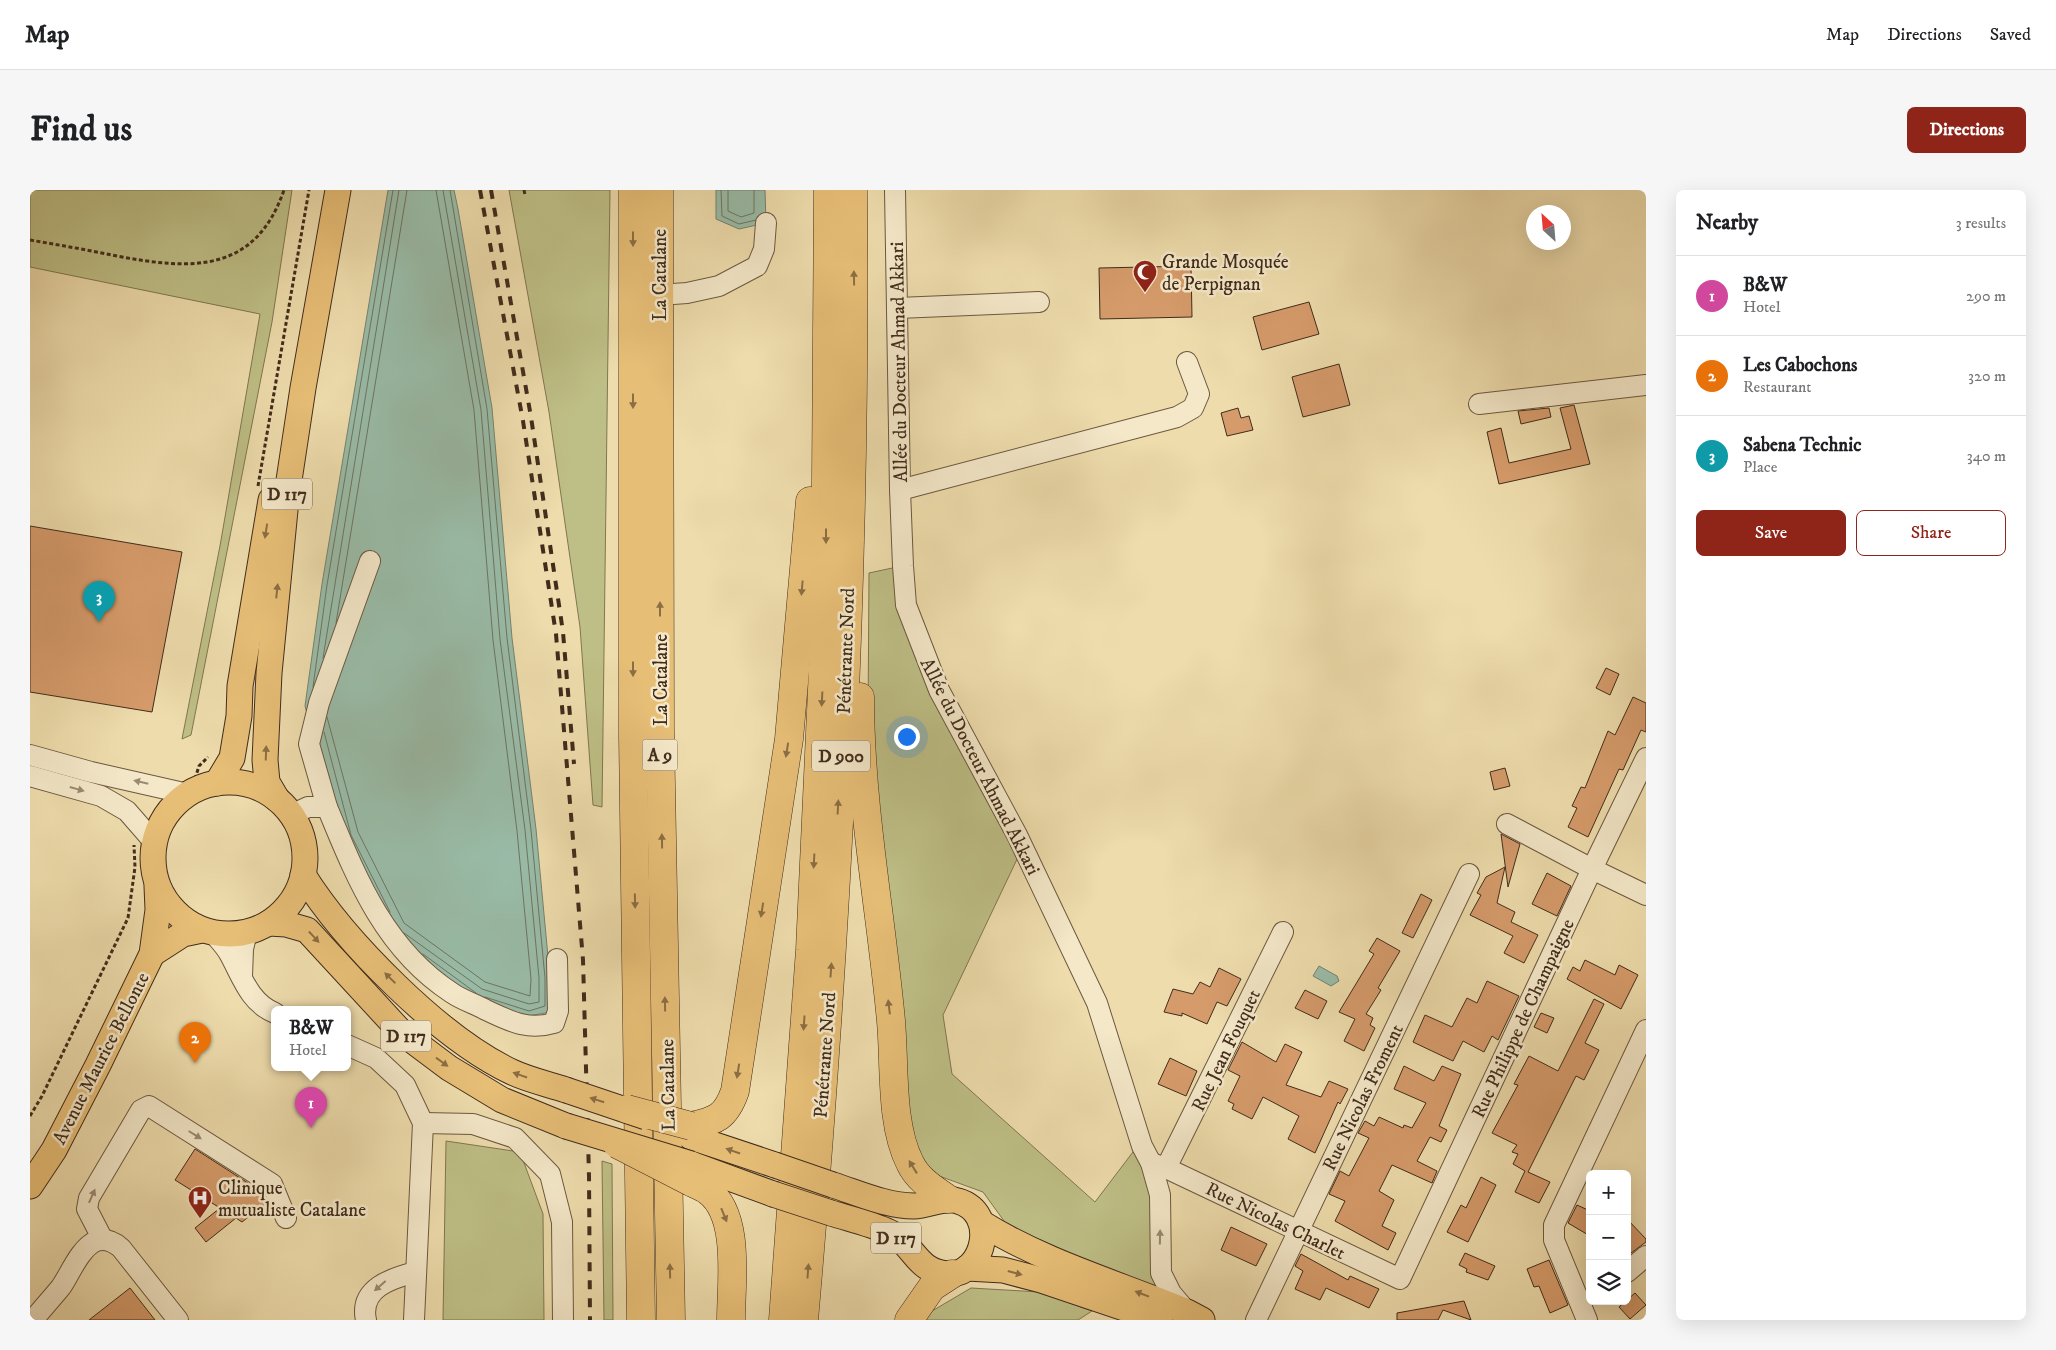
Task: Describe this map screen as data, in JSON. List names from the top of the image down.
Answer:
{
  "streets": {
    "highway": [
      "La Catalane",
      "Pénétrante Nord",
      "A 9",
      "D 900"
    ],
    "main road": ["D 117", "Avenue Maurice Bellonte"],
    "street": [
      "Allée du Docteur Ahmad Akkari",
      "Rue Philippe de Champaigne",
      "Rue Jean Fouquet",
      "Rue Nicolas Froment",
      "Rue Nicolas Charlet"
    ]
  },
  "crossings": [
    ["Allée du Docteur Ahmad Akkari", "Rue Jean Fouquet"],
    ["Allée du Docteur Ahmad Akkari", "Rue Nicolas Charlet"],
    ["D 117", "Avenue Maurice Bellonte"],
    ["Rue Philippe de Champaigne", "Rue Nicolas Charlet"],
    ["Rue Jean Fouquet", "Rue Nicolas Charlet"],
    ["Rue Nicolas Froment", "Rue Nicolas Charlet"]
  ],
  "places": {
    "mosque": ["Grande Mosquée de Perpignan"],
    "hospital": ["Clinique mutualiste Catalane"]
  },
  "north": "top left",
  "page": {
    "header": "Map",
    "nav": ["Map", "Directions", "Saved"],
    "buttons": [
      "Directions",
      ["Save", "Share"]
    ],
    "title": "Find us",
    "heading": ["Nearby", "3 results"],
    "list": [
      {
        "mark": "1",
        "name": "B&W",
        "note": "Hotel",
        "value": "290 m"
      },
      {
        "mark": "2",
        "name": "Les Cabochons",
        "note": "Restaurant",
        "value": "320 m"
      },
      {
        "mark": "3",
        "name": "Sabena Technic",
        "note": "Place",
        "value": "340 m"
      }
    ],
    "pins": ["3", "2", "1"],
    "popup": ["B&W", "Hotel"],
    "map_buttons": ["+", "−"]
  }
}
